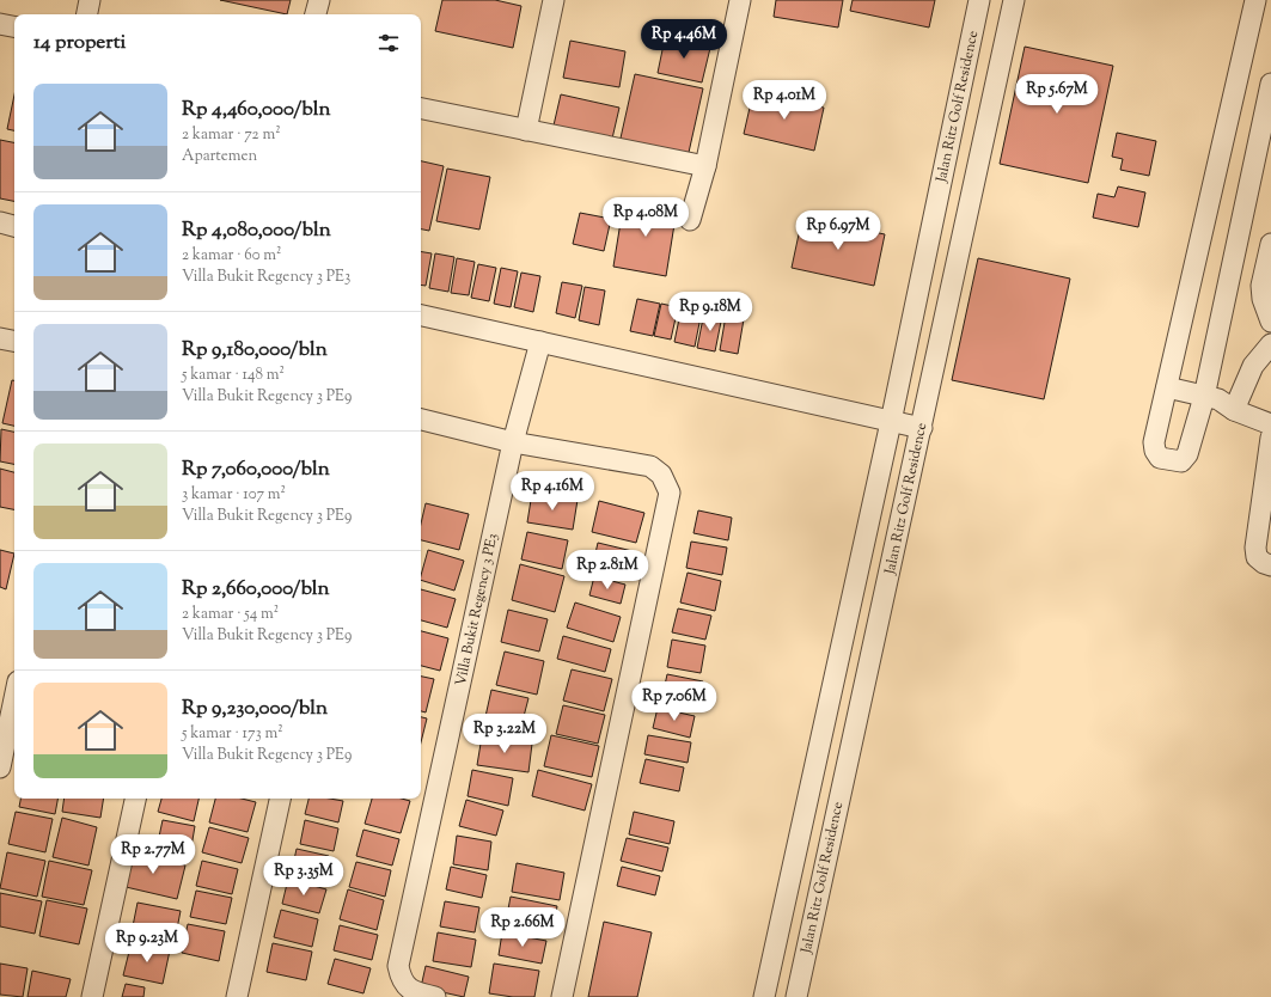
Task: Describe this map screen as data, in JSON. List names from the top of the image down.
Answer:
{
  "streets": {
    "street": ["Jalan Ritz Golf Residence", "Villa Bukit Regency 3 PE3"]
  },
  "page": {
    "heading": "14 properti",
    "price": [
      "Rp 4.46M",
      "Rp 5.67M",
      "Rp 4.01M",
      "Rp 4.08M",
      "Rp 6.97M",
      "Rp 9.18M",
      "Rp 4.16M",
      "Rp 2.81M",
      "Rp 7.06M",
      "Rp 3.22M",
      "Rp 2.77M",
      "Rp 3.35M",
      "Rp 2.66M",
      "Rp 9.23M"
    ],
    "list": [
      {
        "name": "Rp 4,460,000/bln",
        "note": "2 kamar · 72 m² · Apartemen"
      },
      {
        "name": "Rp 4,080,000/bln",
        "note": "2 kamar · 60 m² · Villa Bukit Regency 3 PE3"
      },
      {
        "name": "Rp 9,180,000/bln",
        "note": "5 kamar · 148 m² · Villa Bukit Regency 3 PE9"
      },
      {
        "name": "Rp 7,060,000/bln",
        "note": "3 kamar · 107 m² · Villa Bukit Regency 3 PE9"
      },
      {
        "name": "Rp 2,660,000/bln",
        "note": "2 kamar · 54 m² · Villa Bukit Regency 3 PE9"
      },
      {
        "name": "Rp 9,230,000/bln",
        "note": "5 kamar · 173 m² · Villa Bukit Regency 3 PE9"
      }
    ]
  }
}
